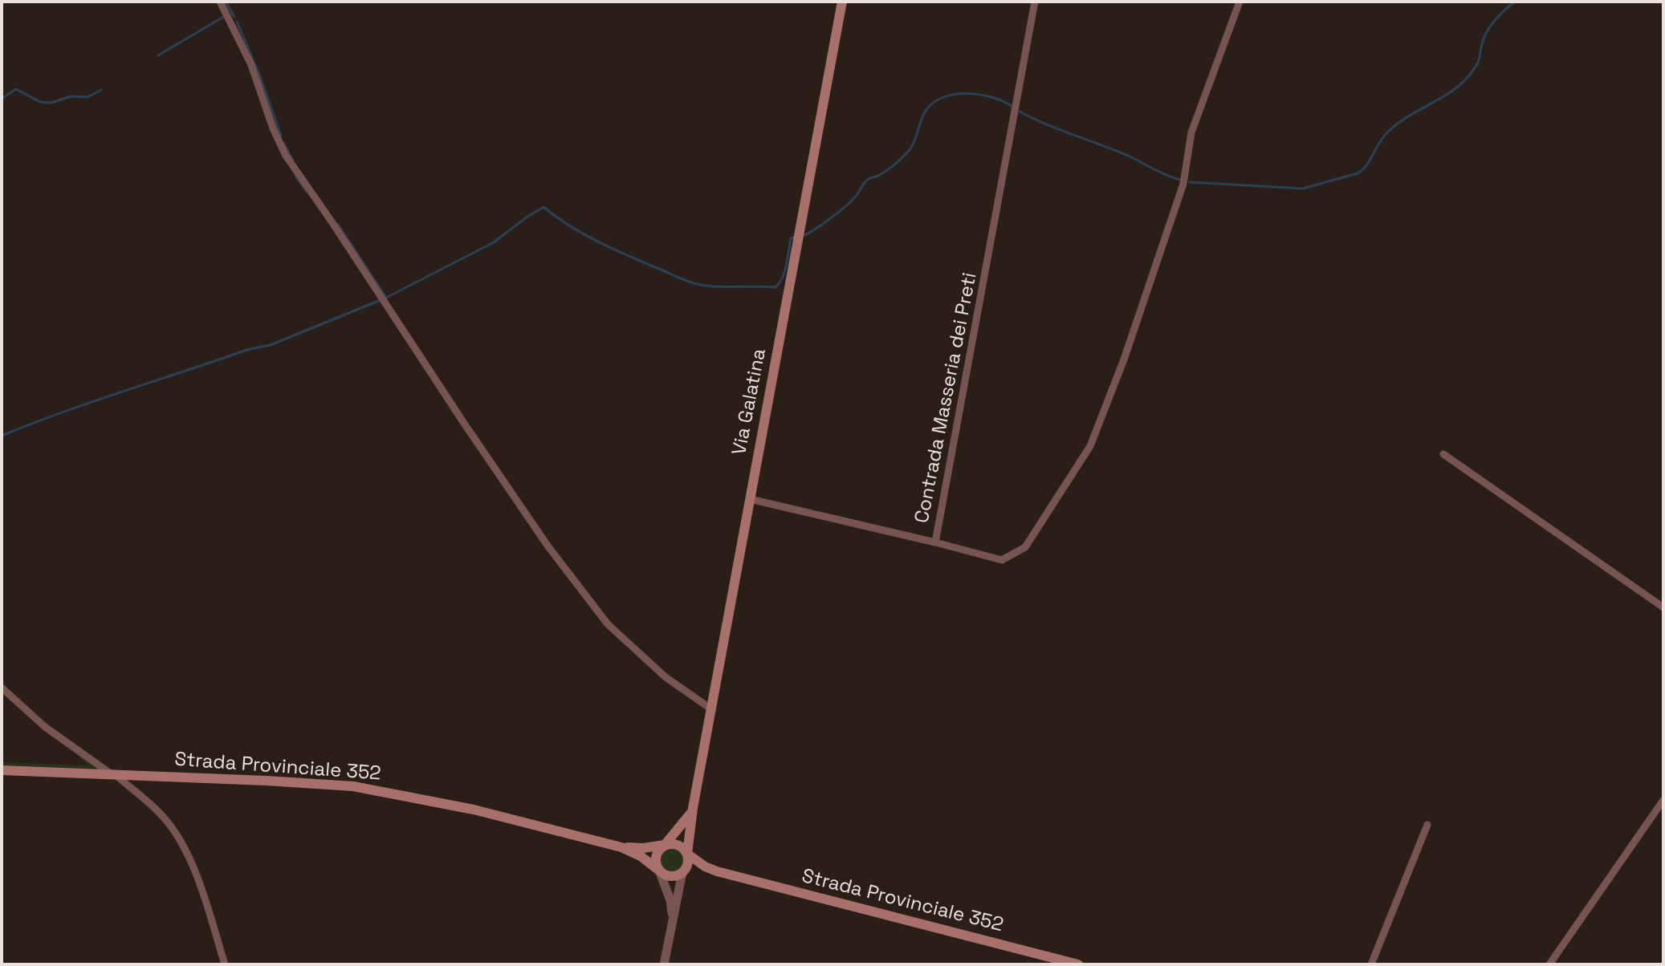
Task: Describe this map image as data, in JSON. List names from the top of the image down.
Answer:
{
  "streets": {
    "main road": ["Via Galatina", "Strada Provinciale 352"],
    "street": ["Contrada Masseria dei Preti"]
  },
  "crossings": [
    ["Via Galatina", "Strada Provinciale 352"]
  ]
}
